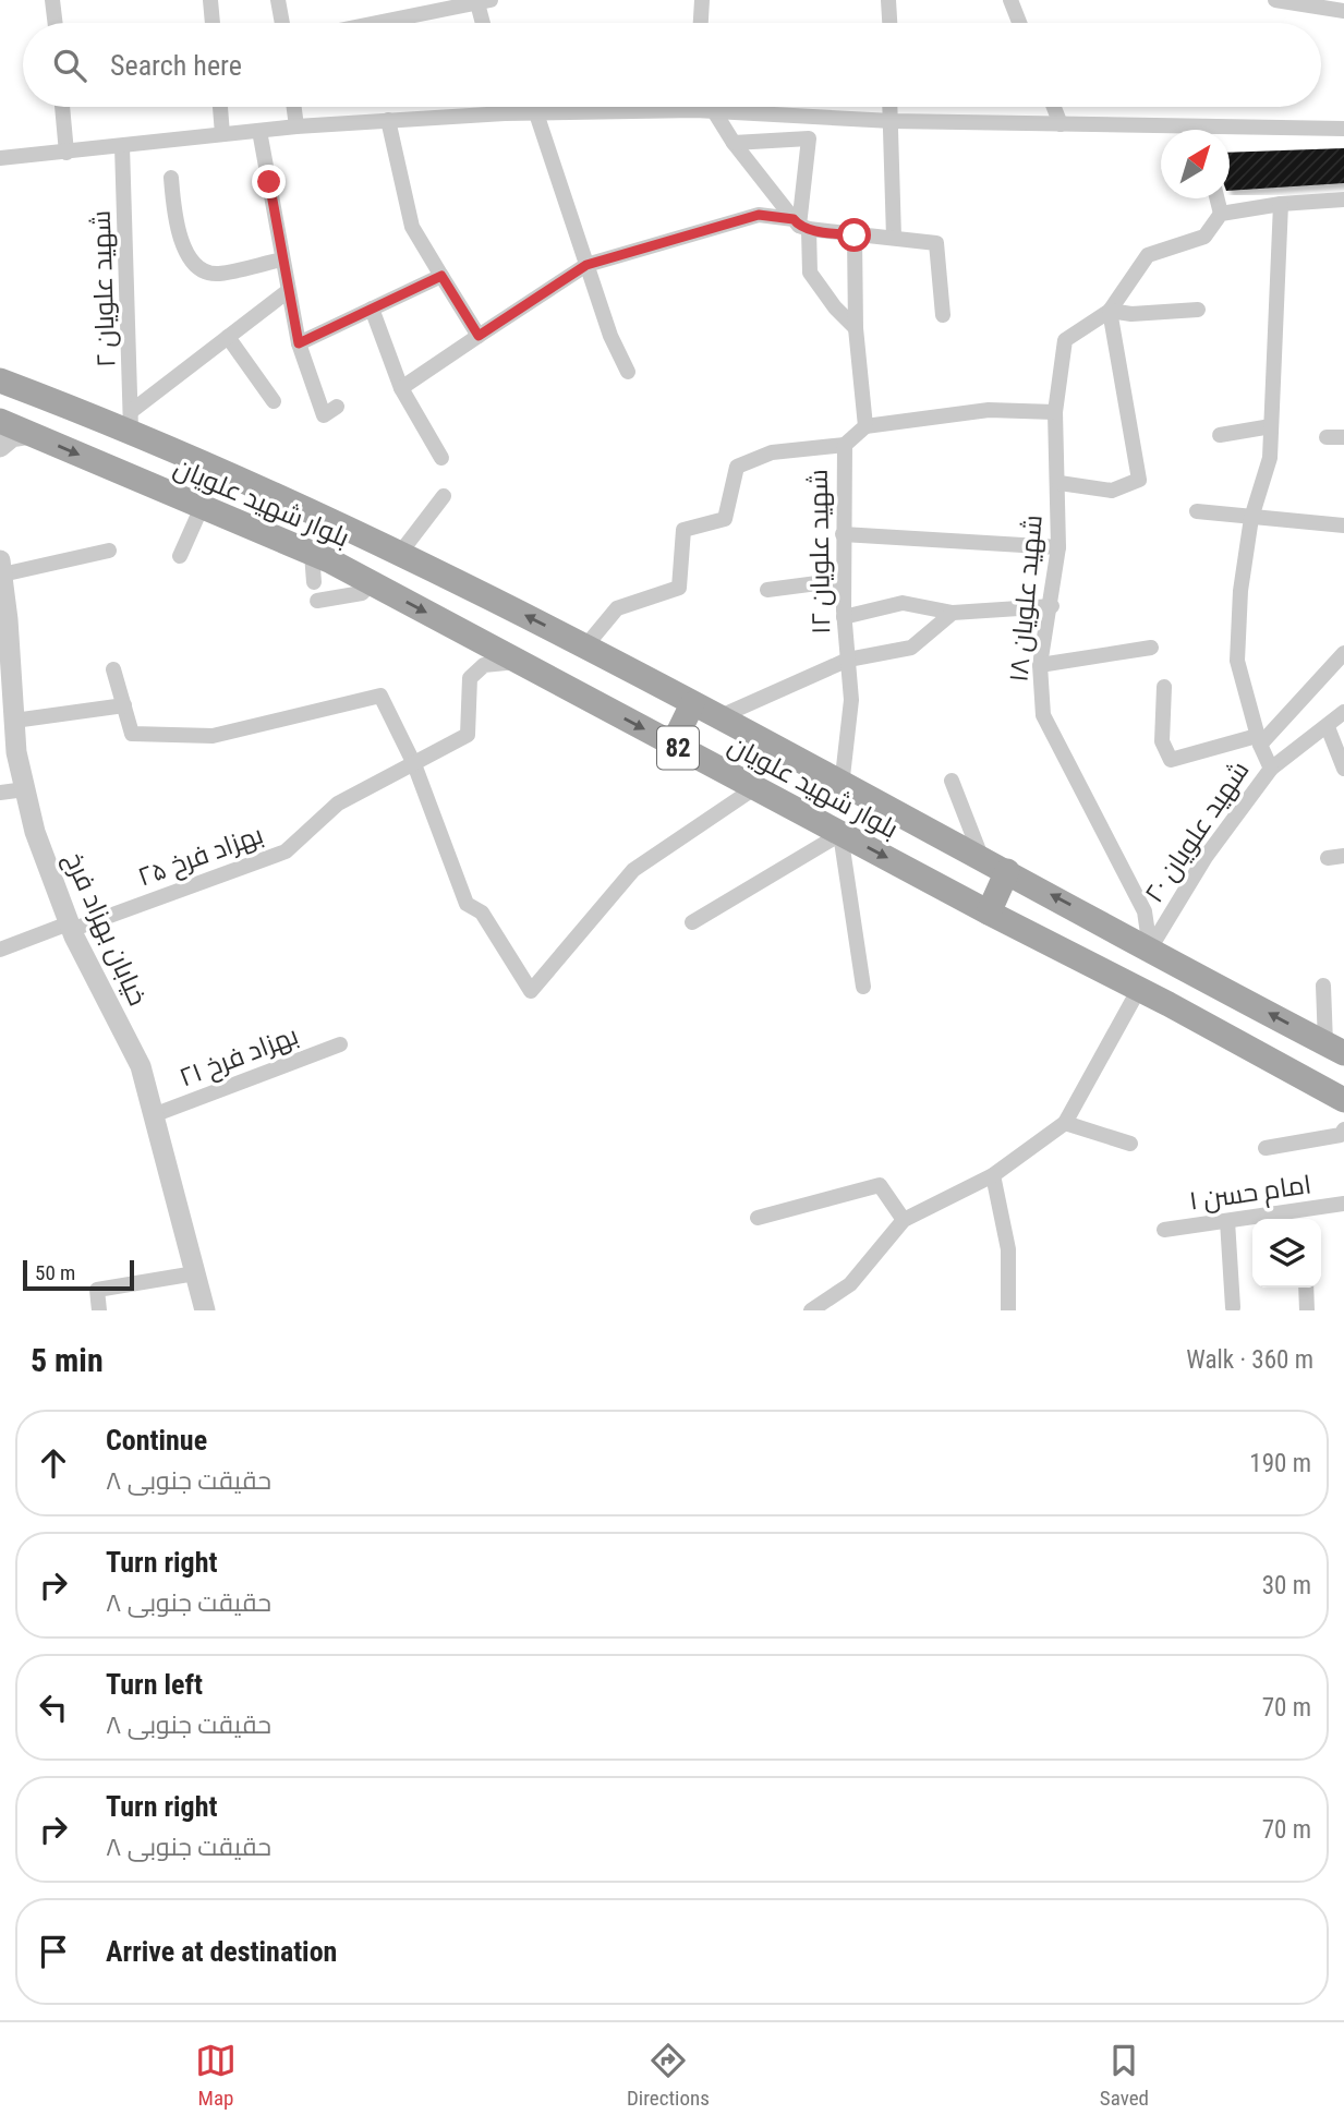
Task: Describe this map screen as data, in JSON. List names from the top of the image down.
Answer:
{
  "streets": {
    "main road": ["بلوار شهید علویان", "82"],
    "street": [
      "شهید علویان ۲",
      "شهید علویان ۱۲",
      "شهید علویان ۱۸",
      "شهید علویان ۲۰",
      "بهزاد فرخ ۲۵",
      "خیابان بهزاد فرخ",
      "بهزاد فرخ ۲۱",
      "امام حسن ۱"
    ]
  },
  "crossings": [
    ["شهید علویان ۲", "بلوار شهید علویان"],
    ["بلوار شهید علویان", "شهید علویان ۱۲"],
    ["بلوار شهید علویان", "شهید علویان ۱۸"],
    ["بلوار شهید علویان", "شهید علویان ۲۰"],
    ["بلوار شهید علویان", "بهزاد فرخ ۲۵"],
    ["شهید علویان ۱۸", "شهید علویان ۲۰"],
    ["بهزاد فرخ ۲۵", "خیابان بهزاد فرخ"],
    ["خیابان بهزاد فرخ", "بهزاد فرخ ۲۱"]
  ],
  "scale_bar": "50 m",
  "north": "top right",
  "page": {
    "search": "Search here",
    "scale": "50 m",
    "heading": ["5 min", "Walk · 360 m"],
    "list": [
      ["Continue", "حقیقت جنوبی ۸", "190 m"],
      ["Turn right", "حقیقت جنوبی ۸", "30 m"],
      ["Turn left", "حقیقت جنوبی ۸", "70 m"],
      ["Turn right", "حقیقت جنوبی ۸", "70 m"],
      "Arrive at destination"
    ],
    "nav": ["Map", "Directions", "Saved"]
  }
}
